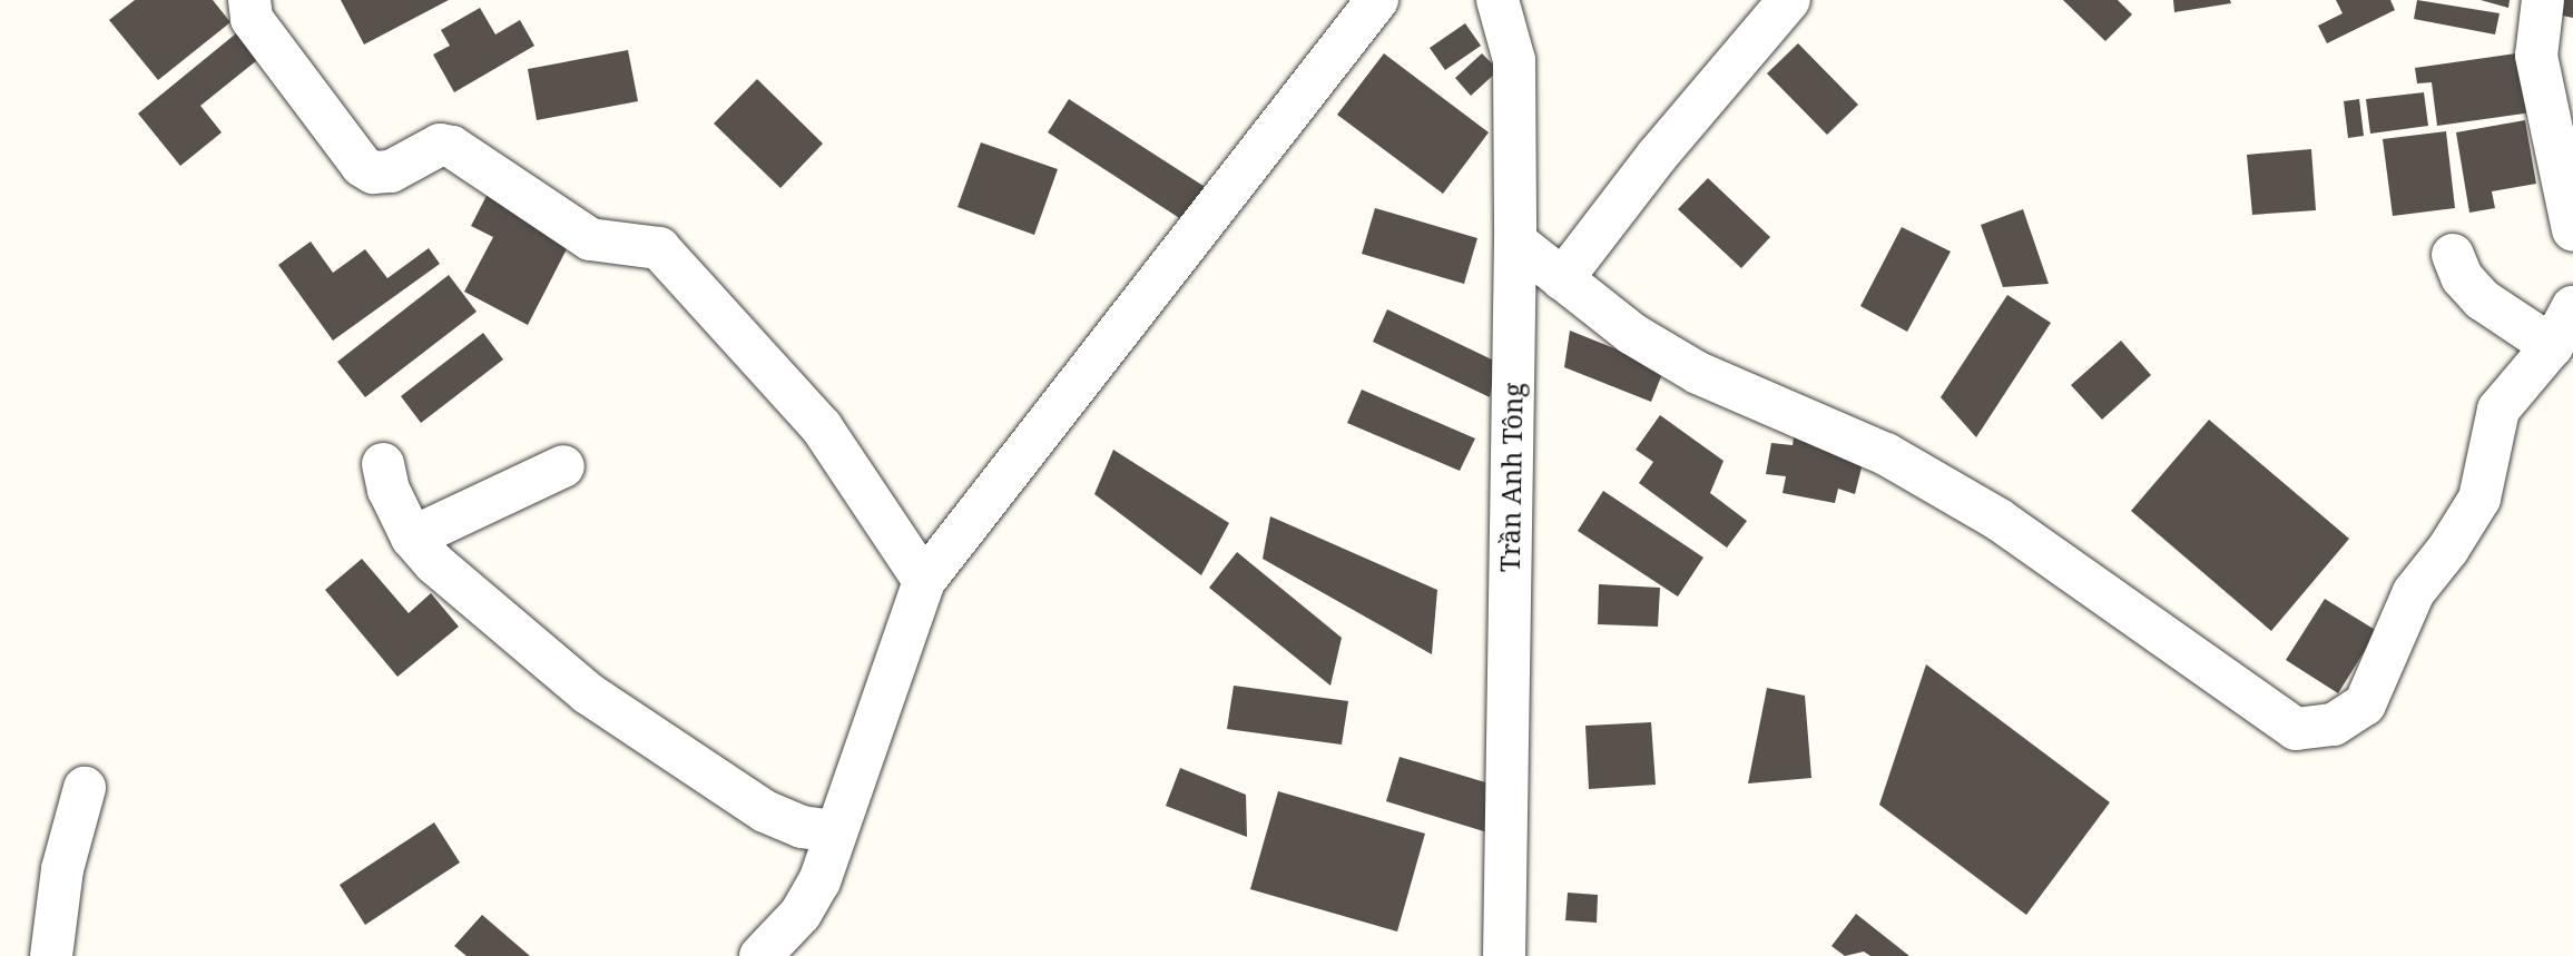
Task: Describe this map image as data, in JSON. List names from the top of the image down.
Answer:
{
  "streets": {
    "street": ["Trần Anh Tông"]
  }
}
